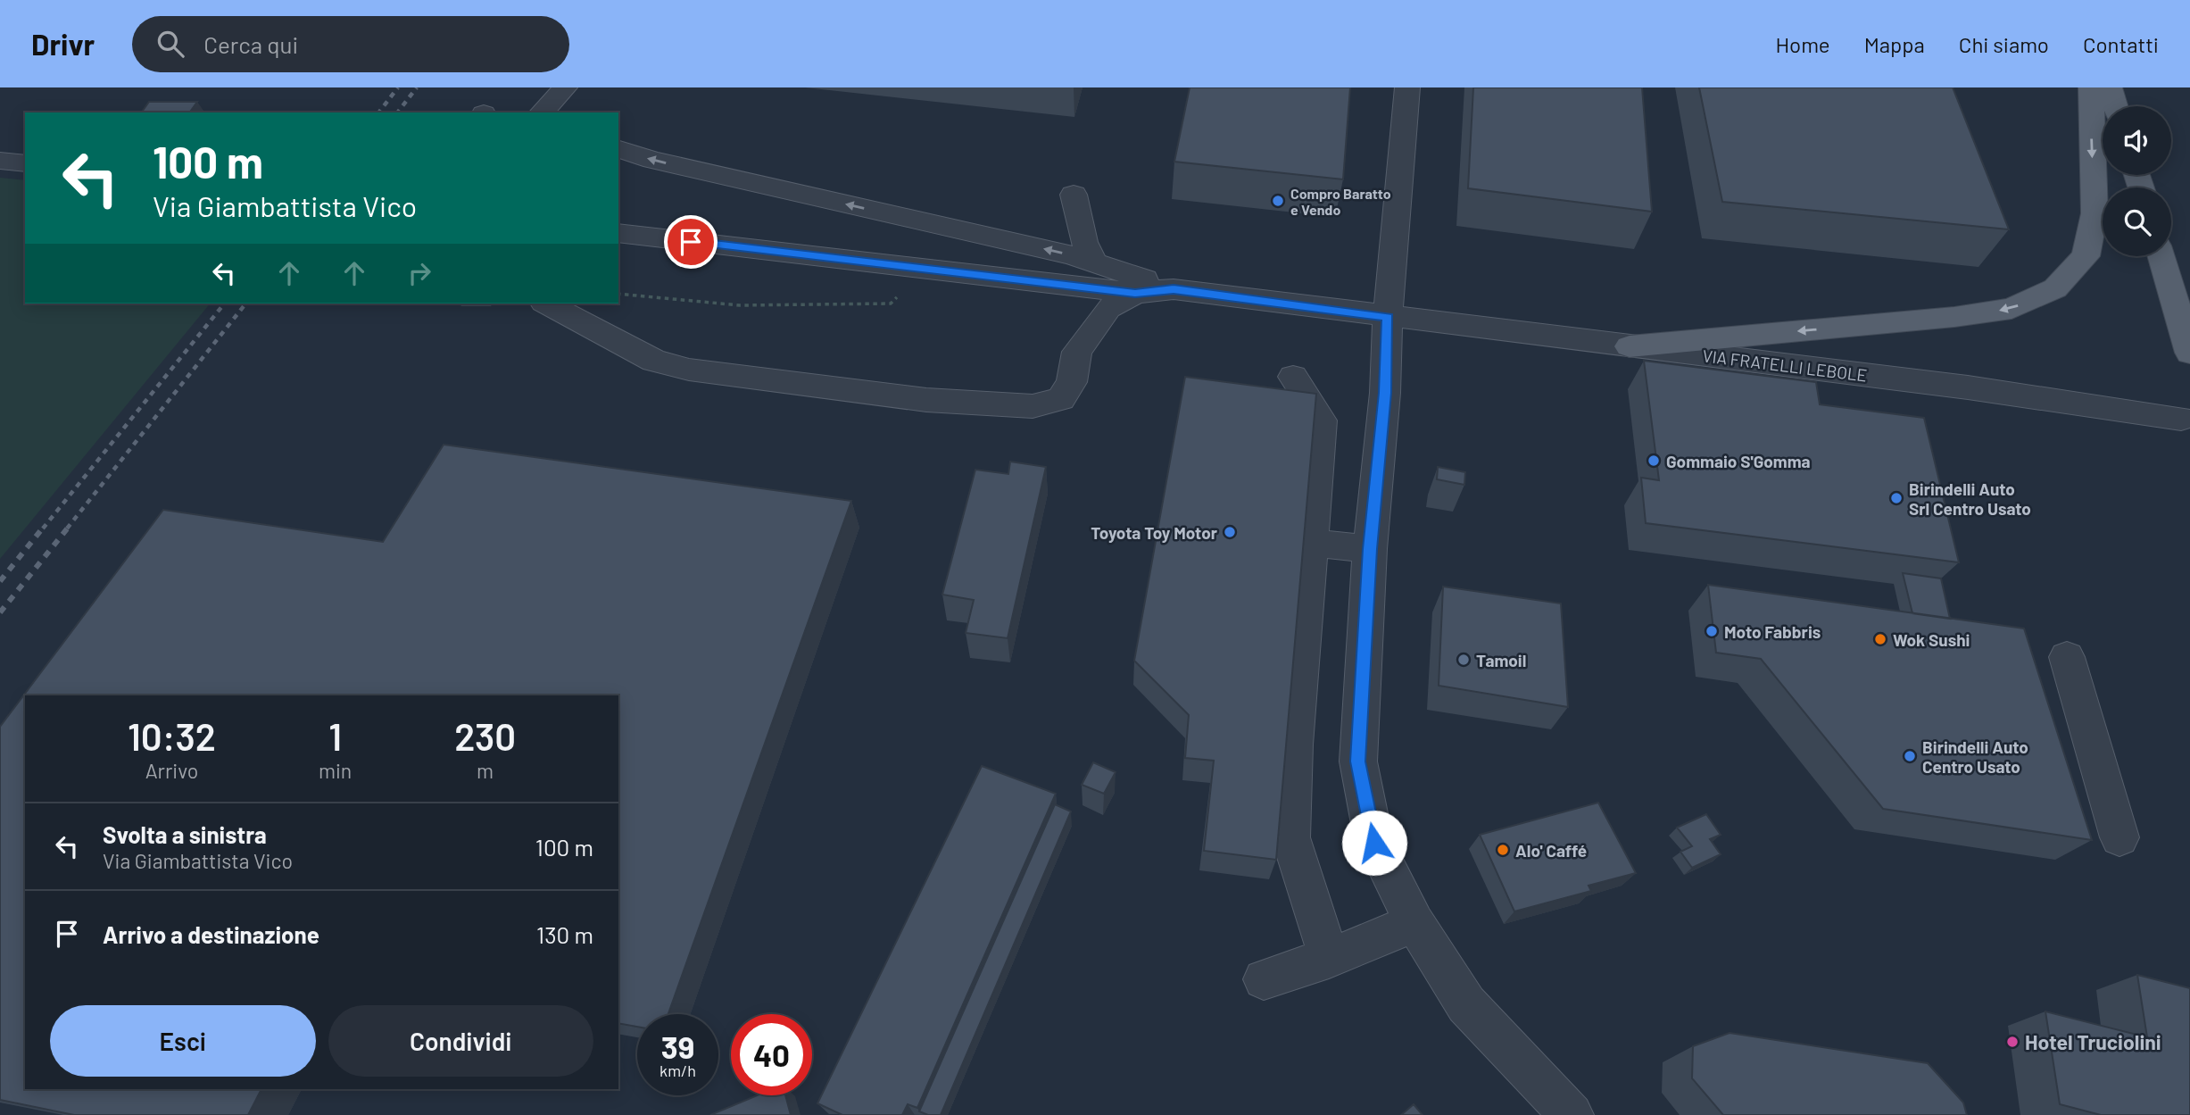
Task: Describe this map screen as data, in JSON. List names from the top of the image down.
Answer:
{
  "streets": {
    "street": ["VIA FRATELLI LEBOLE"]
  },
  "places": [
    "Compro Baratto e Vendo",
    "Gommaio S'Gomma",
    "Birindelli Auto Srl Centro Usato",
    "Toyota Toy Motor",
    "Moto Fabbris",
    "Wok Sushi",
    "Tamoil",
    "Birindelli Auto Centro Usato",
    "Alo' Caffé",
    "Hotel Truciolini"
  ],
  "page": {
    "header": "Drivr",
    "search": "Cerca qui",
    "nav": [
      "Home",
      "Mappa",
      "Chi siamo",
      "Contatti"
    ],
    "turn": ["100 m", "Via Giambattista Vico"],
    "eta": [
      "10:32",
      "Arrivo",
      "1",
      "min",
      "230",
      "m"
    ],
    "list": [
      {
        "name": "Svolta a sinistra",
        "note": "Via Giambattista Vico",
        "value": "100 m"
      },
      {
        "name": "Arrivo a destinazione",
        "value": "130 m"
      }
    ],
    "buttons": ["Esci", "Condividi"],
    "speed": "39 km/h",
    "limit": "40"
  }
}
